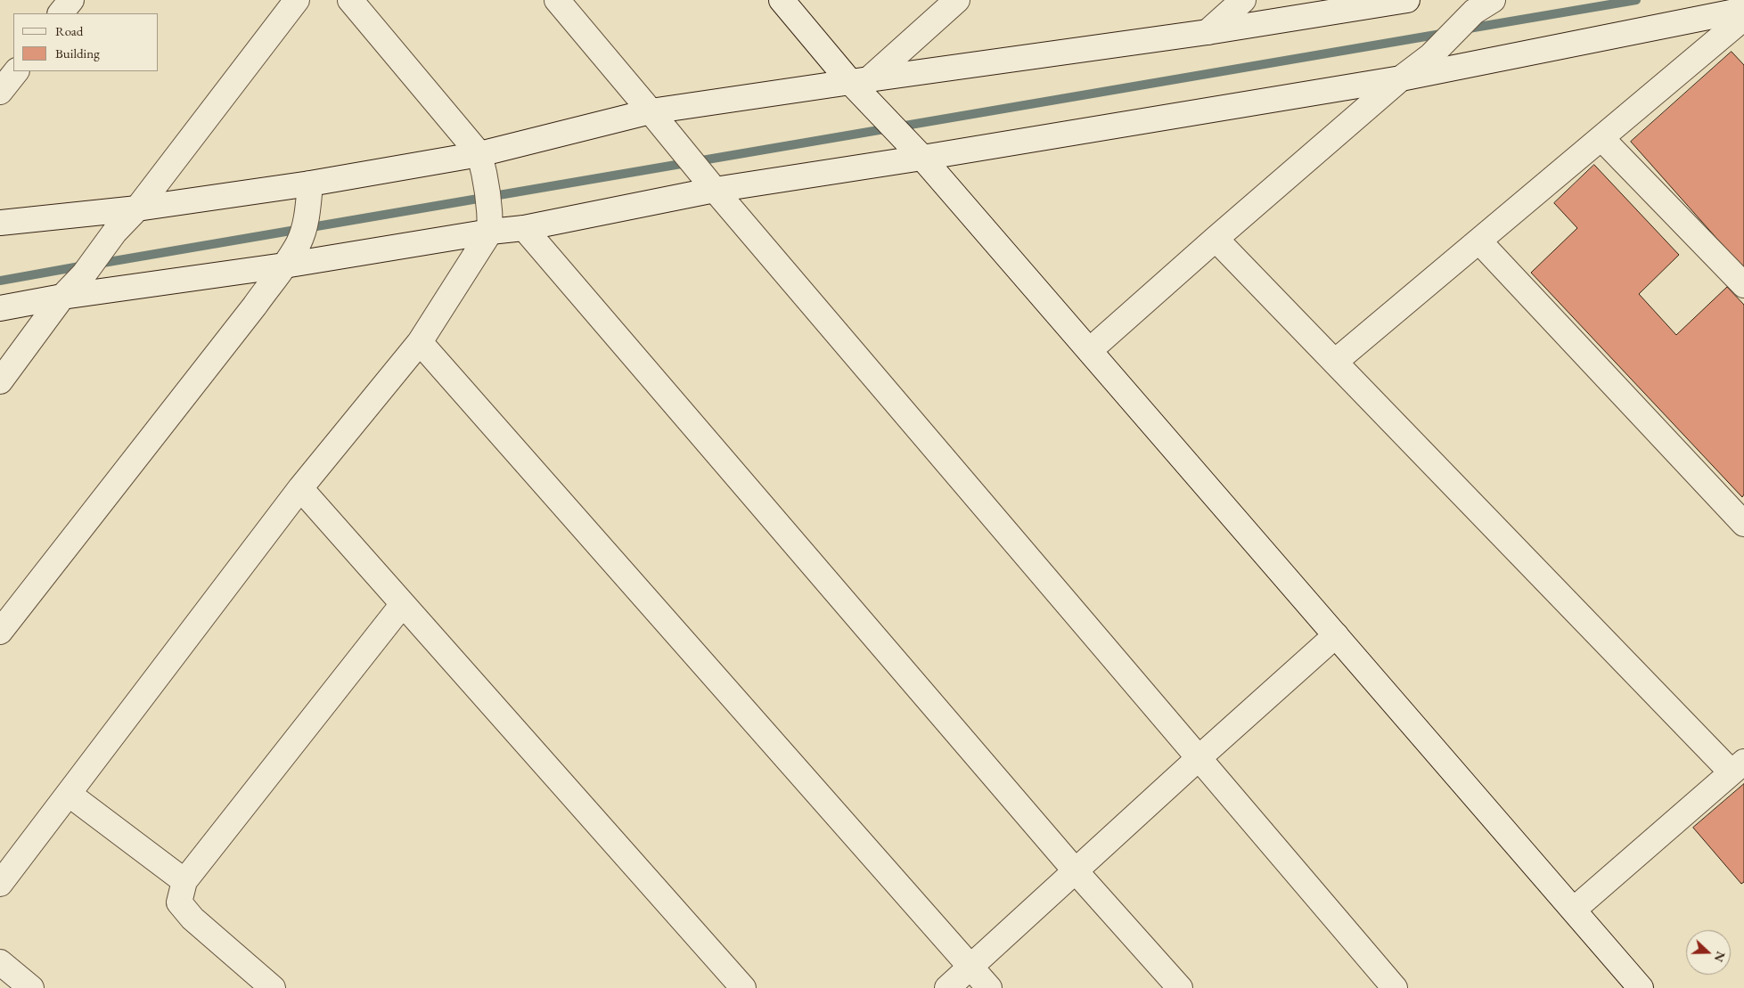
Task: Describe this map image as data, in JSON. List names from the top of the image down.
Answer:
{
  "legend": ["Road", "Building"],
  "north": "right"
}
